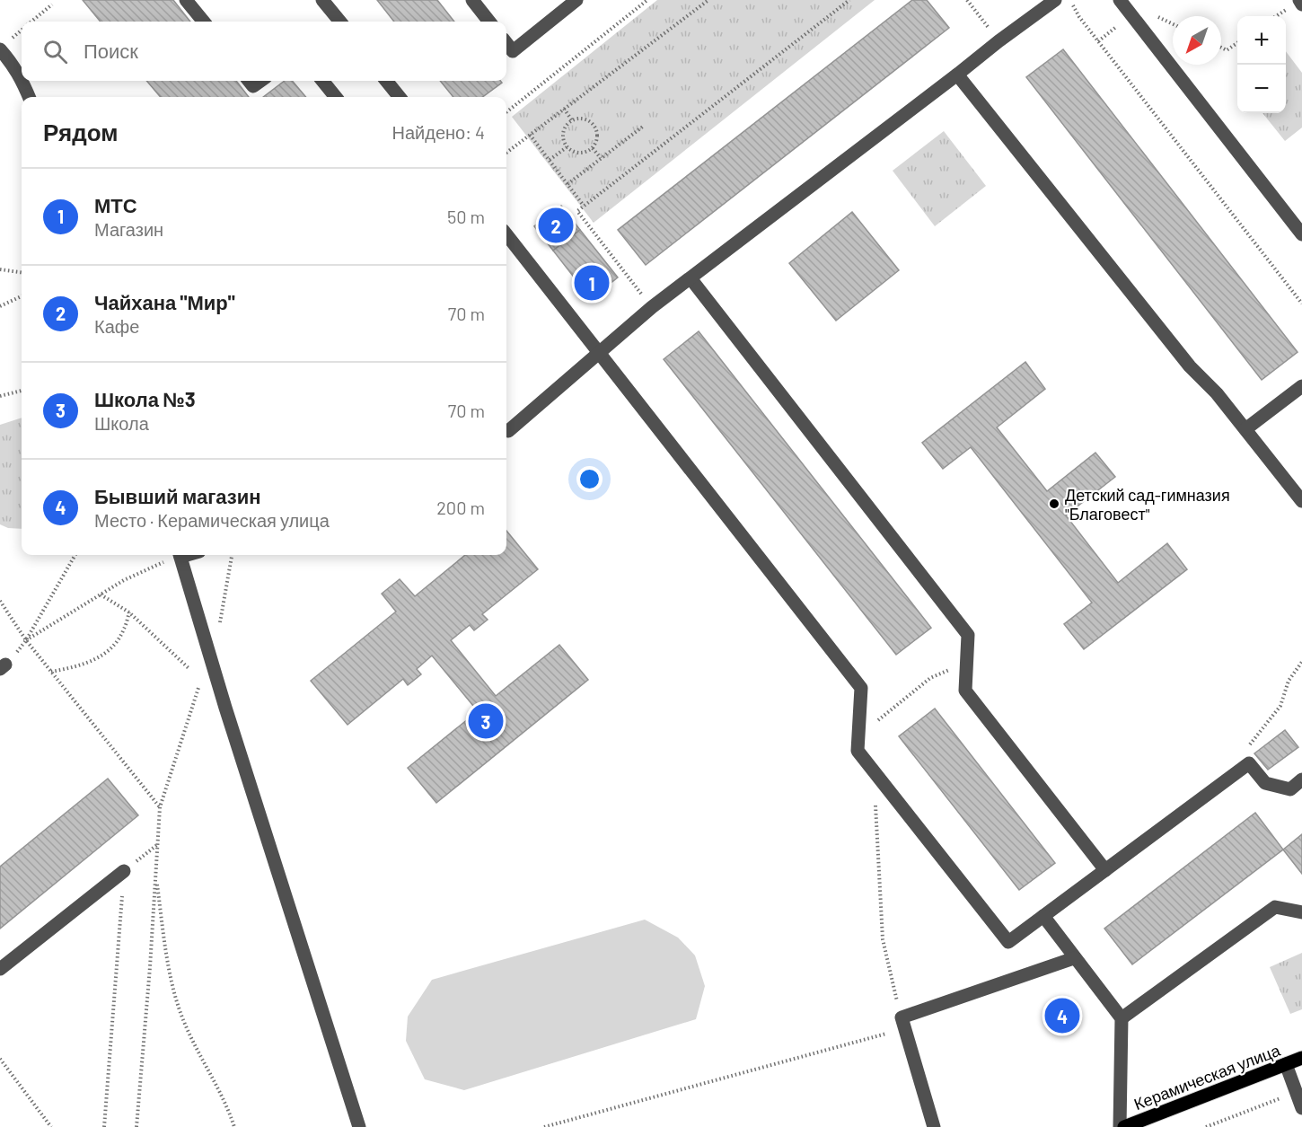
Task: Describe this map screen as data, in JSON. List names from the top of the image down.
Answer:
{
  "streets": {
    "main road": ["Керамическая улица"]
  },
  "places": ["Детский сад-гимназия \"Благовест\""],
  "north": "bottom left",
  "page": {
    "map_buttons": ["+", "−"],
    "search": "Поиск",
    "heading": ["Рядом", "Найдено: 4"],
    "list": [
      {
        "mark": "1",
        "name": "МТС",
        "note": "Магазин",
        "value": "50 m"
      },
      {
        "mark": "2",
        "name": "Чайхана \"Мир\"",
        "note": "Кафе",
        "value": "70 m"
      },
      {
        "mark": "3",
        "name": "Школа №3",
        "note": "Школа",
        "value": "70 m"
      },
      {
        "mark": "4",
        "name": "Бывший магазин",
        "note": "Место · Керамическая улица",
        "value": "200 m"
      }
    ],
    "pins": [
      "2",
      "1",
      "3",
      "4"
    ]
  }
}
